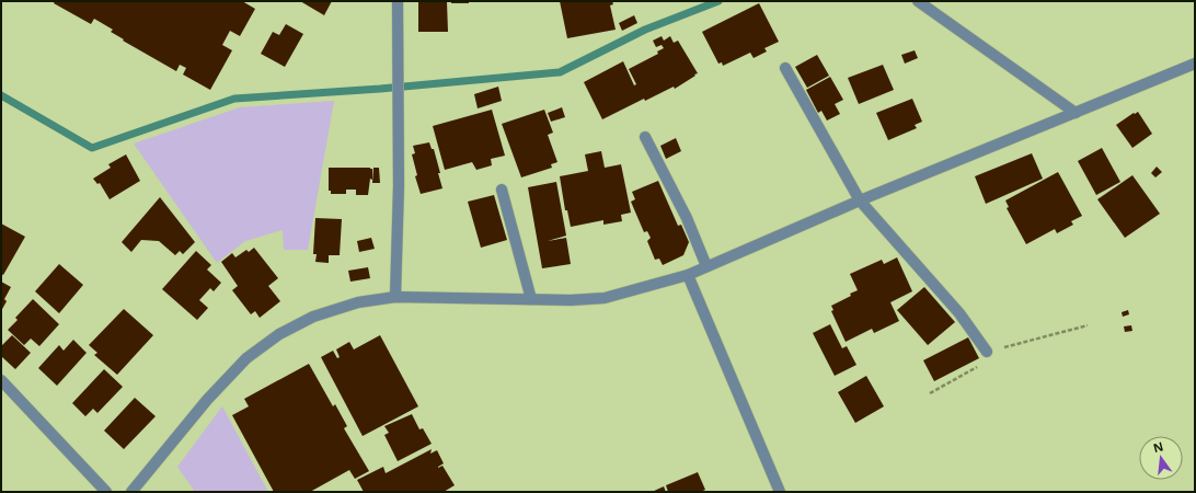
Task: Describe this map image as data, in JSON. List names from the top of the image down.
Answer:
{
  "north": "top"
}
